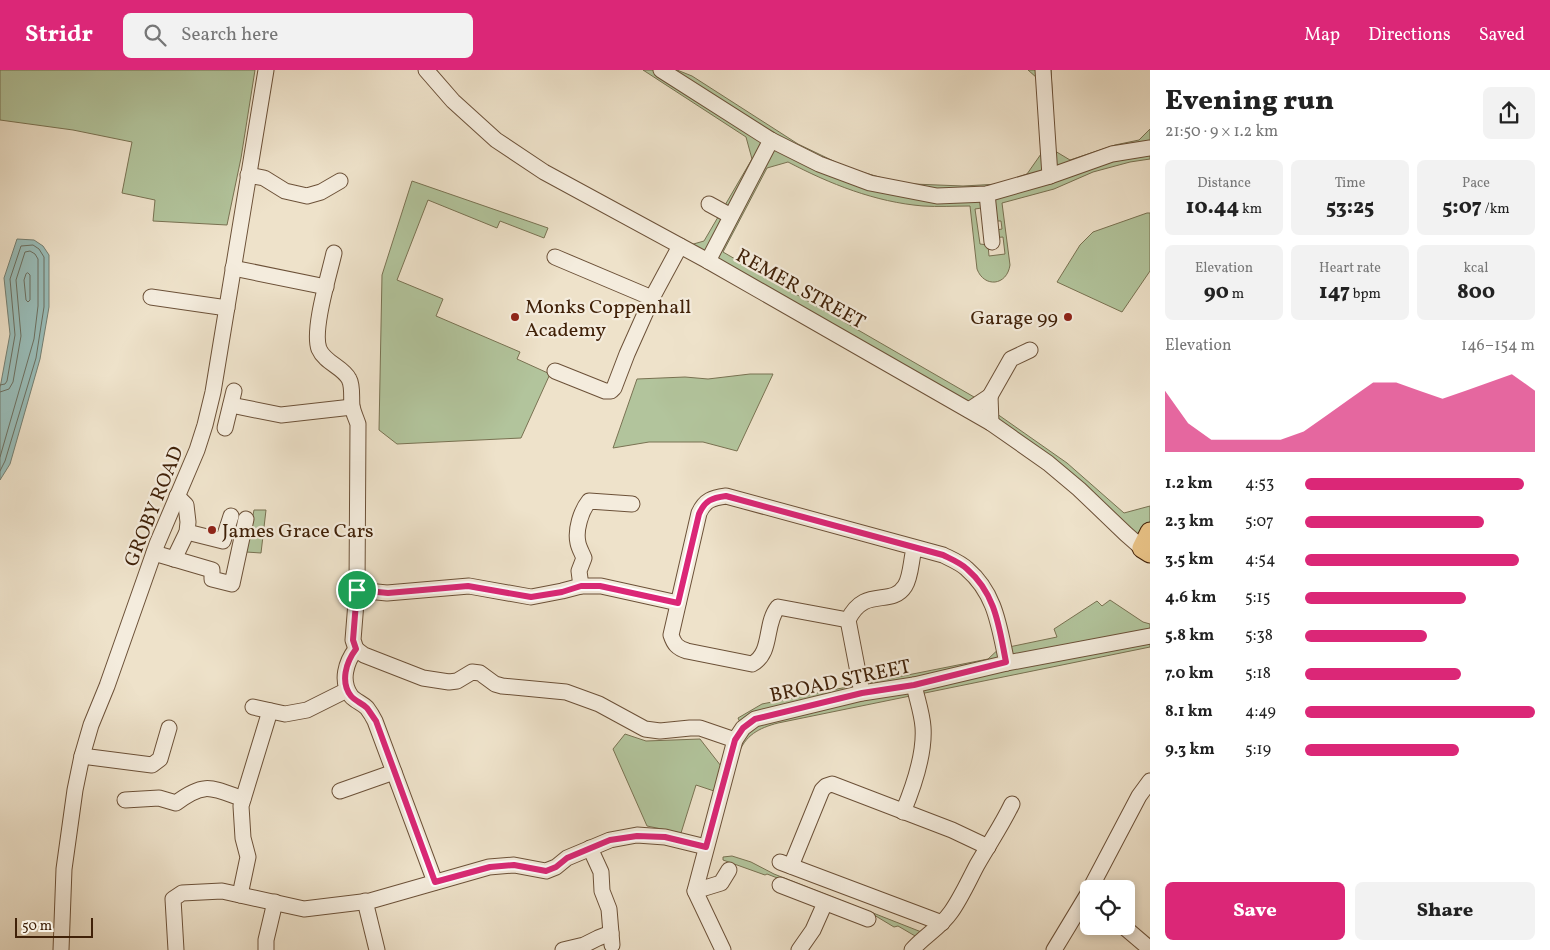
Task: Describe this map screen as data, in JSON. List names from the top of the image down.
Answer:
{
  "streets": {
    "street": ["REMER STREET", "GROBY ROAD", "BROAD STREET"]
  },
  "places": ["Monks Coppenhall Academy", "Garage 99", "James Grace Cars"],
  "scale_bar": "50 m",
  "page": {
    "header": "Stridr",
    "search": "Search here",
    "nav": ["Map", "Directions", "Saved"],
    "heading": ["Evening run", "21:50 · 9 × 1.2 km"],
    "stats": [
      ["Distance", "10.44 km"],
      ["Time", "53:25"],
      ["Pace", "5:07 /km"],
      ["Elevation", "90 m"],
      ["Heart rate", "147 bpm"],
      ["kcal", "800"]
    ],
    "chart": ["Elevation", "146–154 m"],
    "list": [
      {
        "name": "1.2 km",
        "note": "4:53"
      },
      {
        "name": "2.3 km",
        "note": "5:07"
      },
      {
        "name": "3.5 km",
        "note": "4:54"
      },
      {
        "name": "4.6 km",
        "note": "5:15"
      },
      {
        "name": "5.8 km",
        "note": "5:38"
      },
      {
        "name": "7.0 km",
        "note": "5:18"
      },
      {
        "name": "8.1 km",
        "note": "4:49"
      },
      {
        "name": "9.3 km",
        "note": "5:19"
      }
    ],
    "buttons": ["Save", "Share"],
    "scale": "50 m"
  }
}
